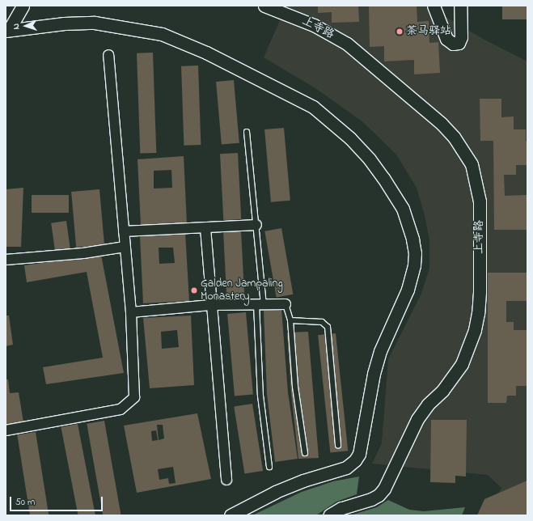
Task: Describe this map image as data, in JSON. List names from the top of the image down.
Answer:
{
  "streets": {
    "street": ["上寺路"]
  },
  "places": ["茶马驿站", "Galden Jampaling Monastery"],
  "scale_bar": "50 m",
  "north": "left"
}
